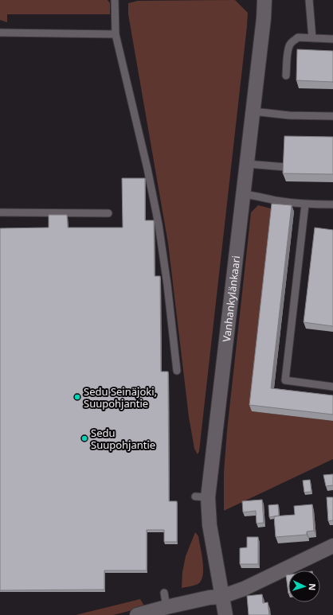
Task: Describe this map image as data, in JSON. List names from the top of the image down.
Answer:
{
  "streets": {
    "street": ["Vanhankylänkaari"]
  },
  "places": ["Sedu Seinäjoki, Suupohjantie", "Sedu Suupohjantie"],
  "north": "right"
}
